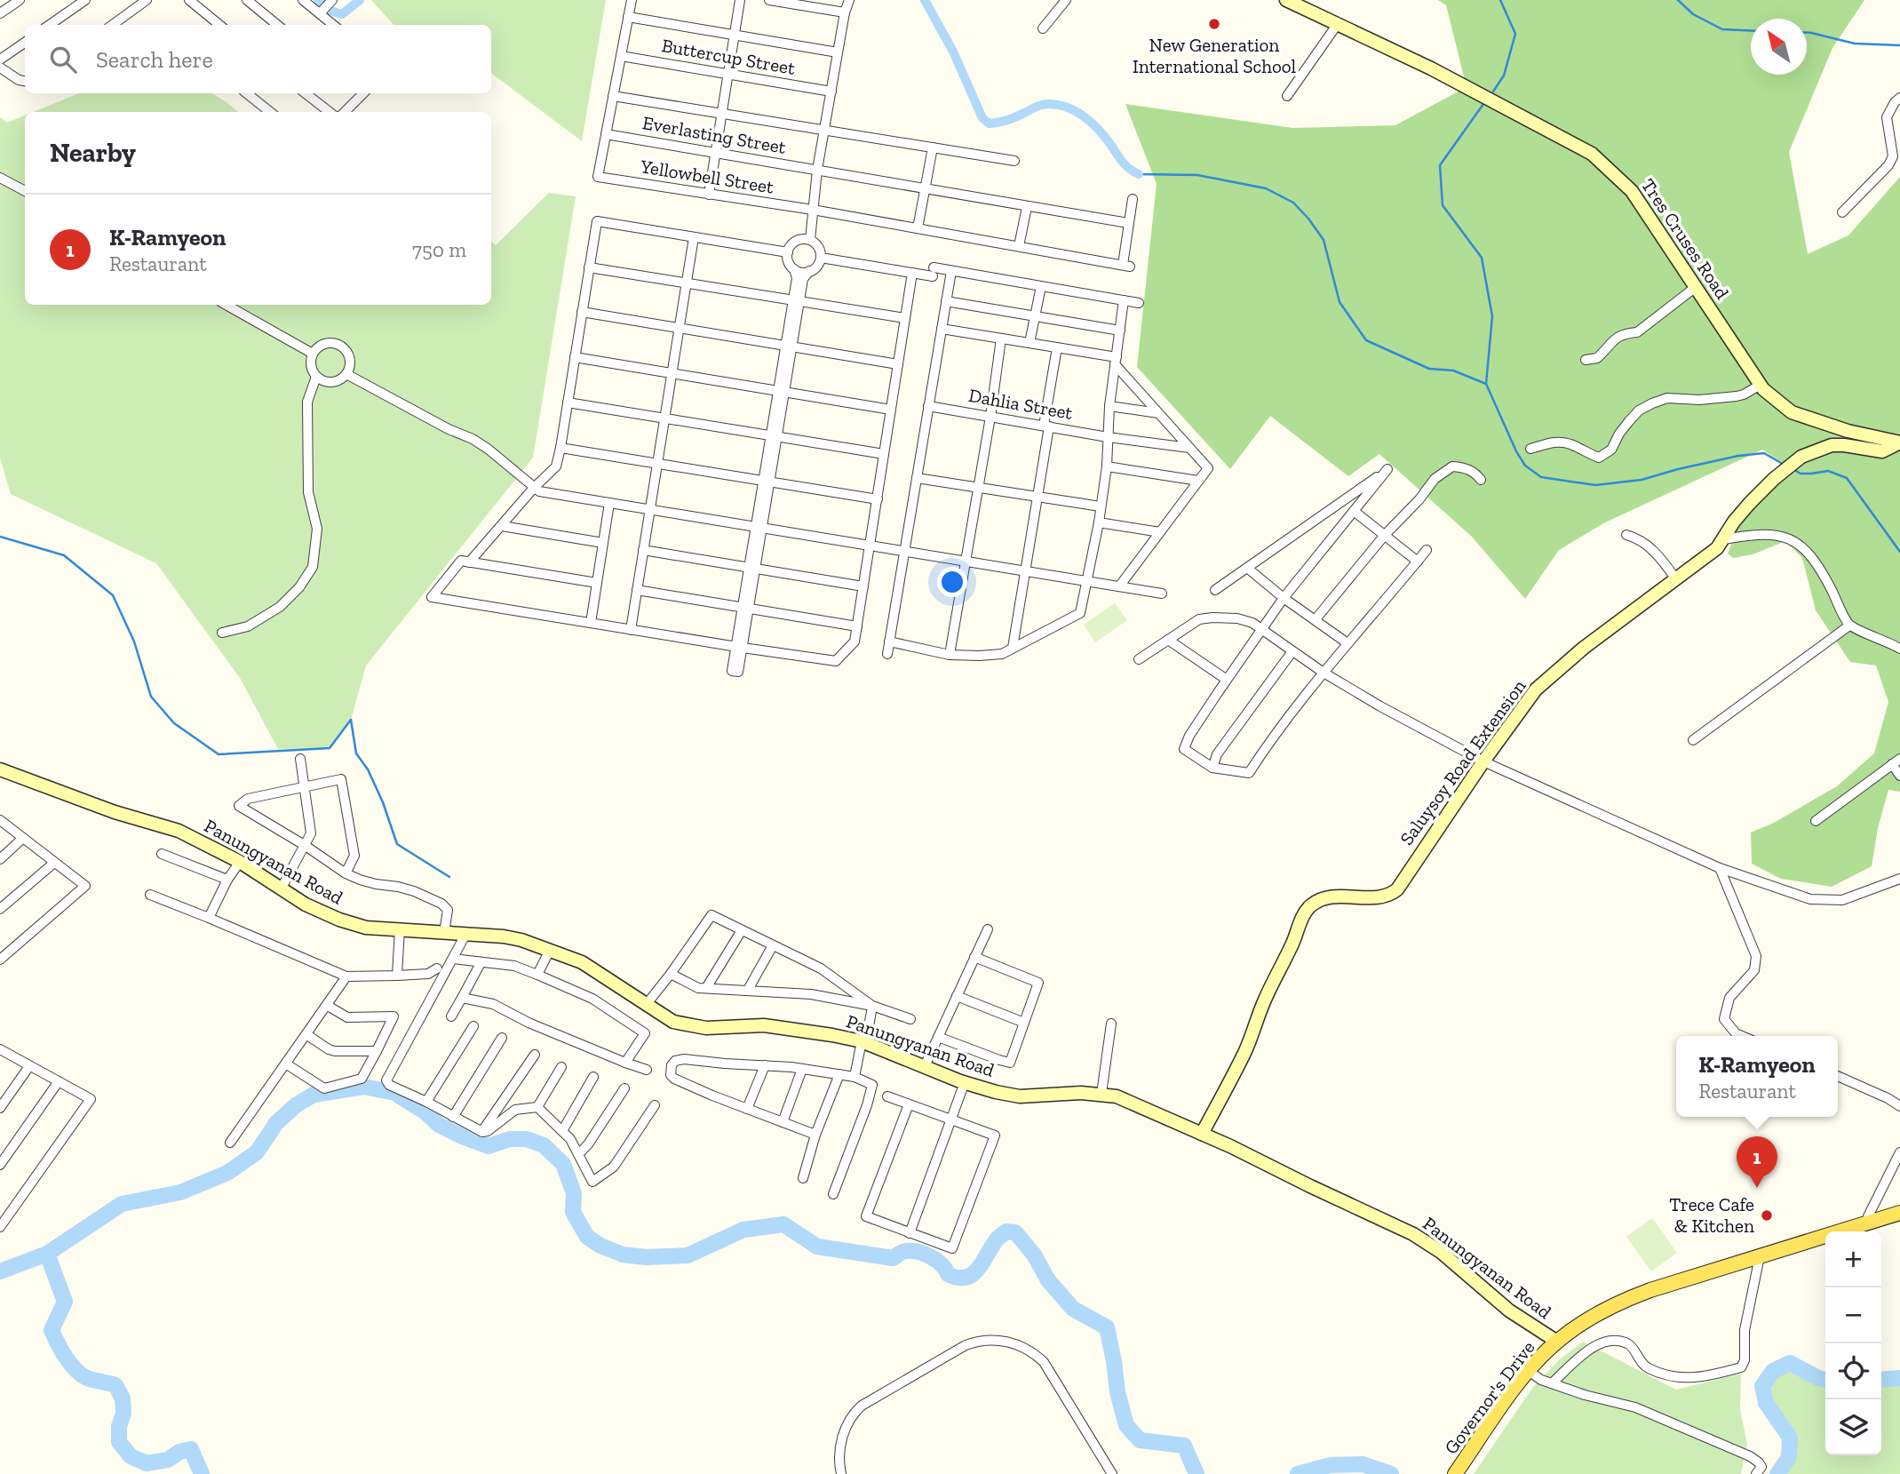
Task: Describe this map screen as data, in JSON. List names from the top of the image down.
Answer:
{
  "streets": {
    "main road": [
      "Tres Cruses Road",
      "Saluysoy Road Extension",
      "Panungyanan Road",
      "Governor's Drive"
    ],
    "street": [
      "Buttercup Street",
      "Everlasting Street",
      "Yellowbell Street",
      "Dahlia Street"
    ]
  },
  "crossings": [
    ["Everlasting Street", "Yellowbell Street"],
    ["Tres Cruses Road", "Saluysoy Road Extension"],
    ["Saluysoy Road Extension", "Panungyanan Road"],
    ["Panungyanan Road", "Governor's Drive"]
  ],
  "places": ["New Generation International School", "Trece Cafe & Kitchen"],
  "north": "top left",
  "page": {
    "search": "Search here",
    "heading": "Nearby",
    "list": [
      {
        "mark": "1",
        "name": "K-Ramyeon",
        "note": "Restaurant",
        "value": "750 m"
      }
    ],
    "popup": ["K-Ramyeon", "Restaurant"],
    "pins": "1",
    "map_buttons": ["+", "−"]
  }
}
